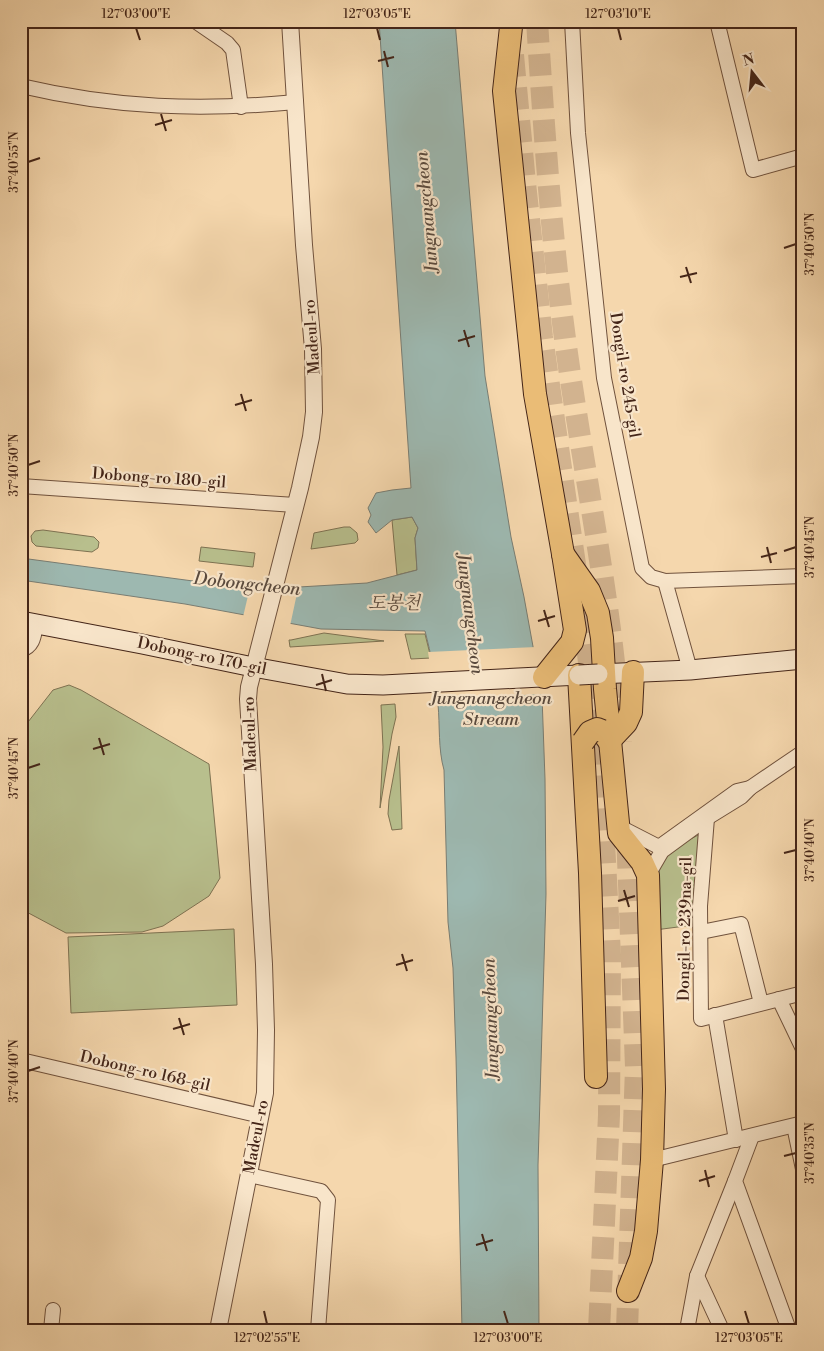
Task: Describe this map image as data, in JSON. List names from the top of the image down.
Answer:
{
  "streets": {
    "main road": ["Dobong-ro 170-gil"],
    "street": [
      "Madeul-ro",
      "Dongil-ro 245-gil",
      "Dobong-ro 180-gil",
      "Dongil-ro 239na-gil",
      "Dobong-ro 168-gil"
    ]
  },
  "crossings": [
    ["Madeul-ro", "Dobong-ro 180-gil"],
    ["Madeul-ro", "Dobong-ro 170-gil"],
    ["Madeul-ro", "Dobong-ro 168-gil"]
  ],
  "water": [
    "Jungnangcheon",
    "Dobongcheon",
    "도봉천",
    "Jungnangcheon Stream"
  ],
  "north": "top",
  "coordinates": [
    "127°03'00\"E",
    "127°03'05\"E",
    "127°03'10\"E",
    "37°40'55\"N",
    "37°40'50\"N",
    "37°40'45\"N",
    "37°40'40\"N",
    "37°40'35\"N",
    "127°02'55\"E"
  ]
}
